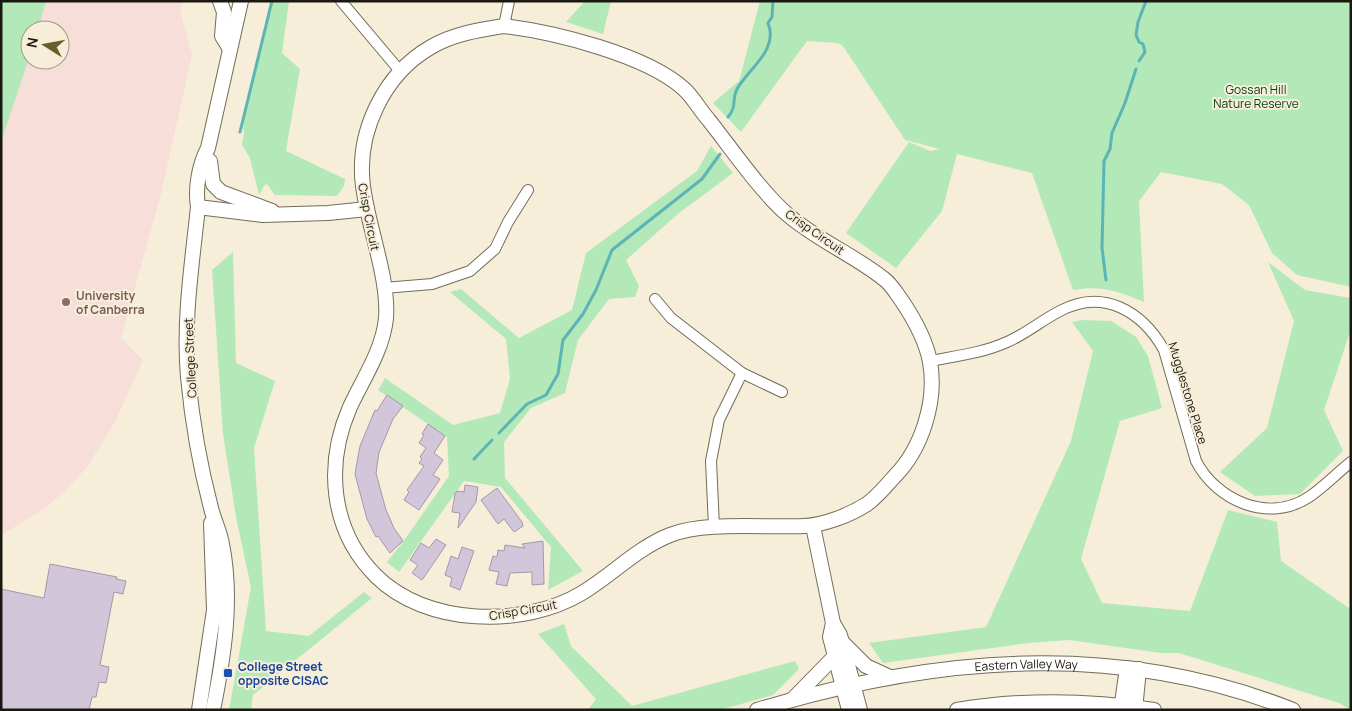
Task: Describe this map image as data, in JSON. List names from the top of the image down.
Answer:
{
  "streets": {
    "street": [
      "Crisp Circuit",
      "College Street",
      "Mugglestone Place",
      "Eastern Valley Way"
    ]
  },
  "crossings": [
    ["Crisp Circuit", "Mugglestone Place"]
  ],
  "parks": ["Gossan Hill Nature Reserve"],
  "places": {
    "other": ["University of Canberra"],
    "transit": ["College Street opposite CISAC"]
  },
  "north": "left"
}
